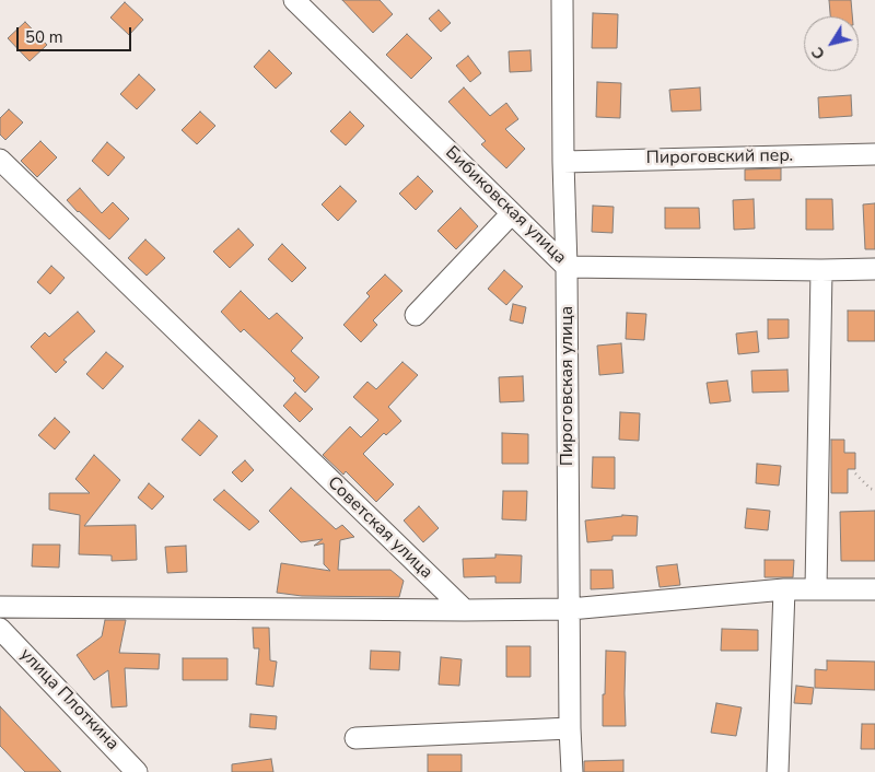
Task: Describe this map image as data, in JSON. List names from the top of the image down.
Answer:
{
  "streets": {
    "street": [
      "Пироговский пер.",
      "Бибиковская улица",
      "Пироговская улица",
      "Советская улица",
      "улица Плоткина"
    ]
  },
  "crossings": [
    ["Пироговский пер.", "Пироговская улица"],
    ["Бибиковская улица", "Пироговская улица"]
  ],
  "scale_bar": "50 m",
  "north": "bottom left"
}
